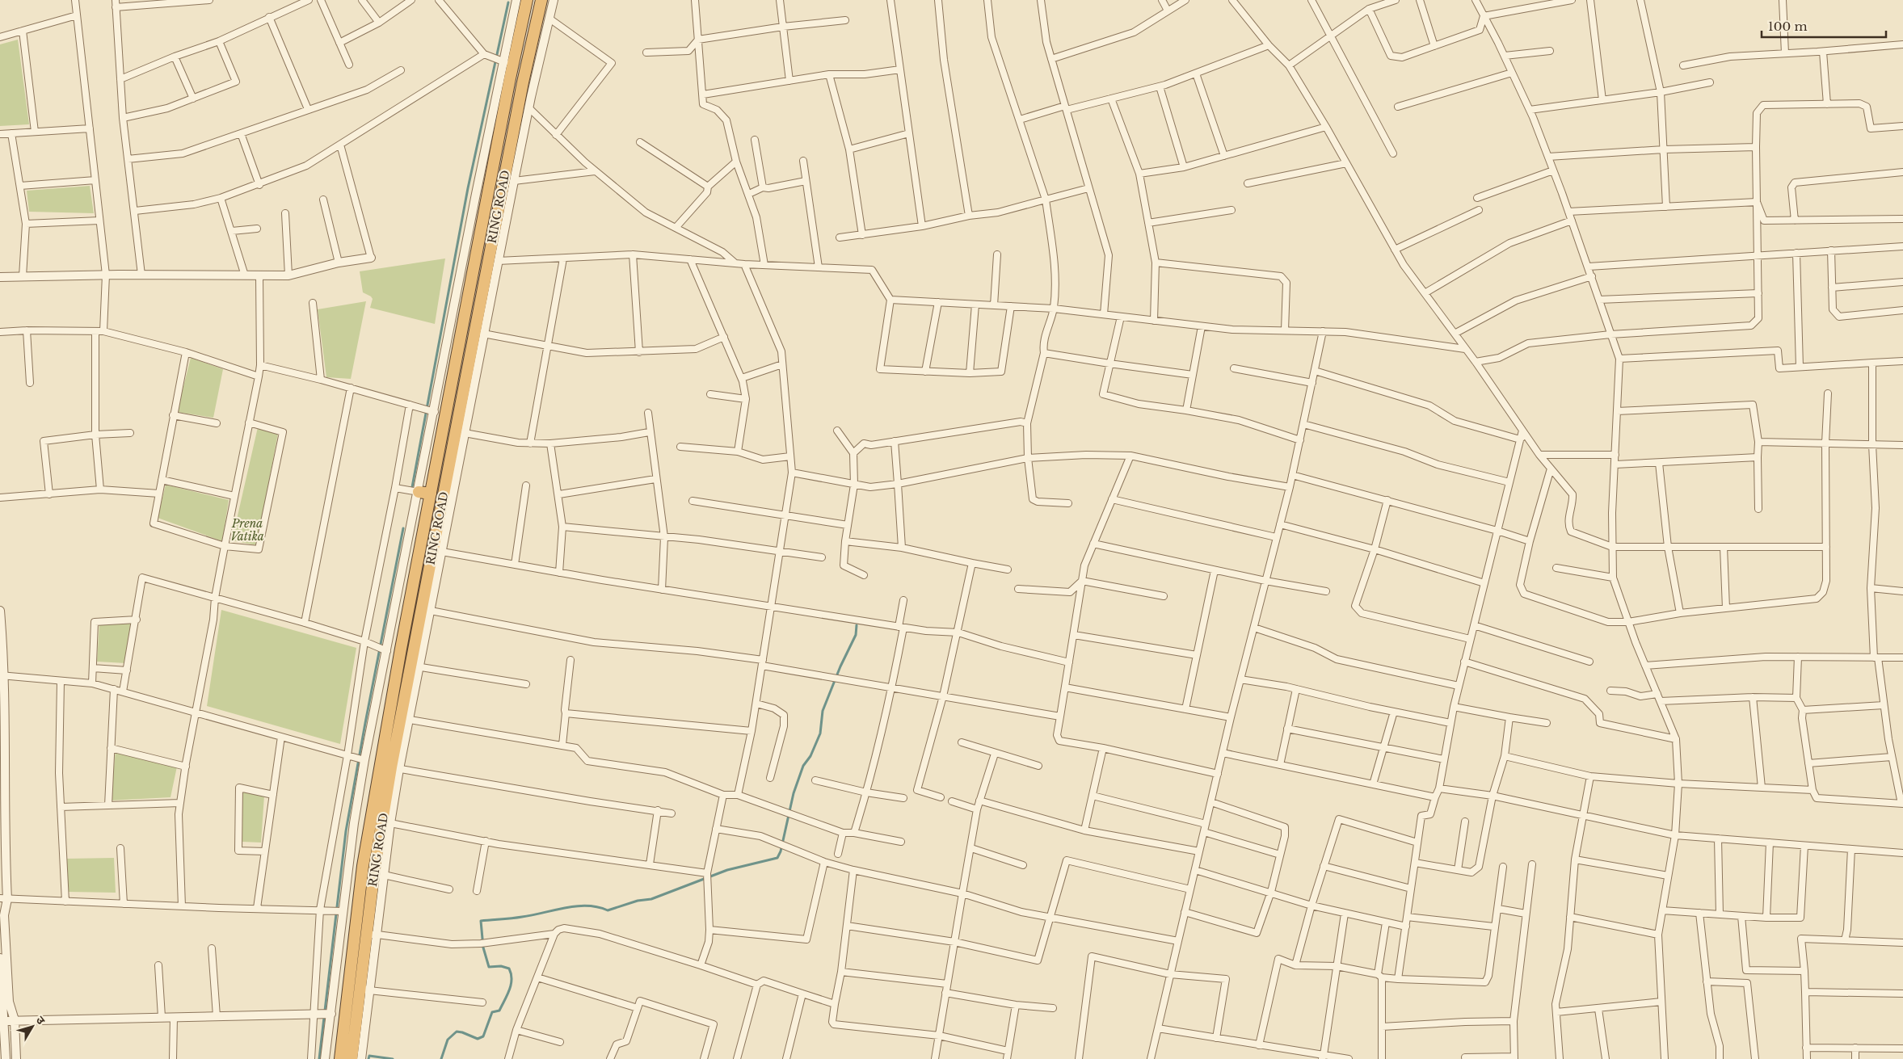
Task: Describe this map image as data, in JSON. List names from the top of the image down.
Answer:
{
  "streets": {
    "highway": ["RING ROAD"]
  },
  "parks": ["Prena Vatika"],
  "scale_bar": "100 m",
  "north": "top right"
}
